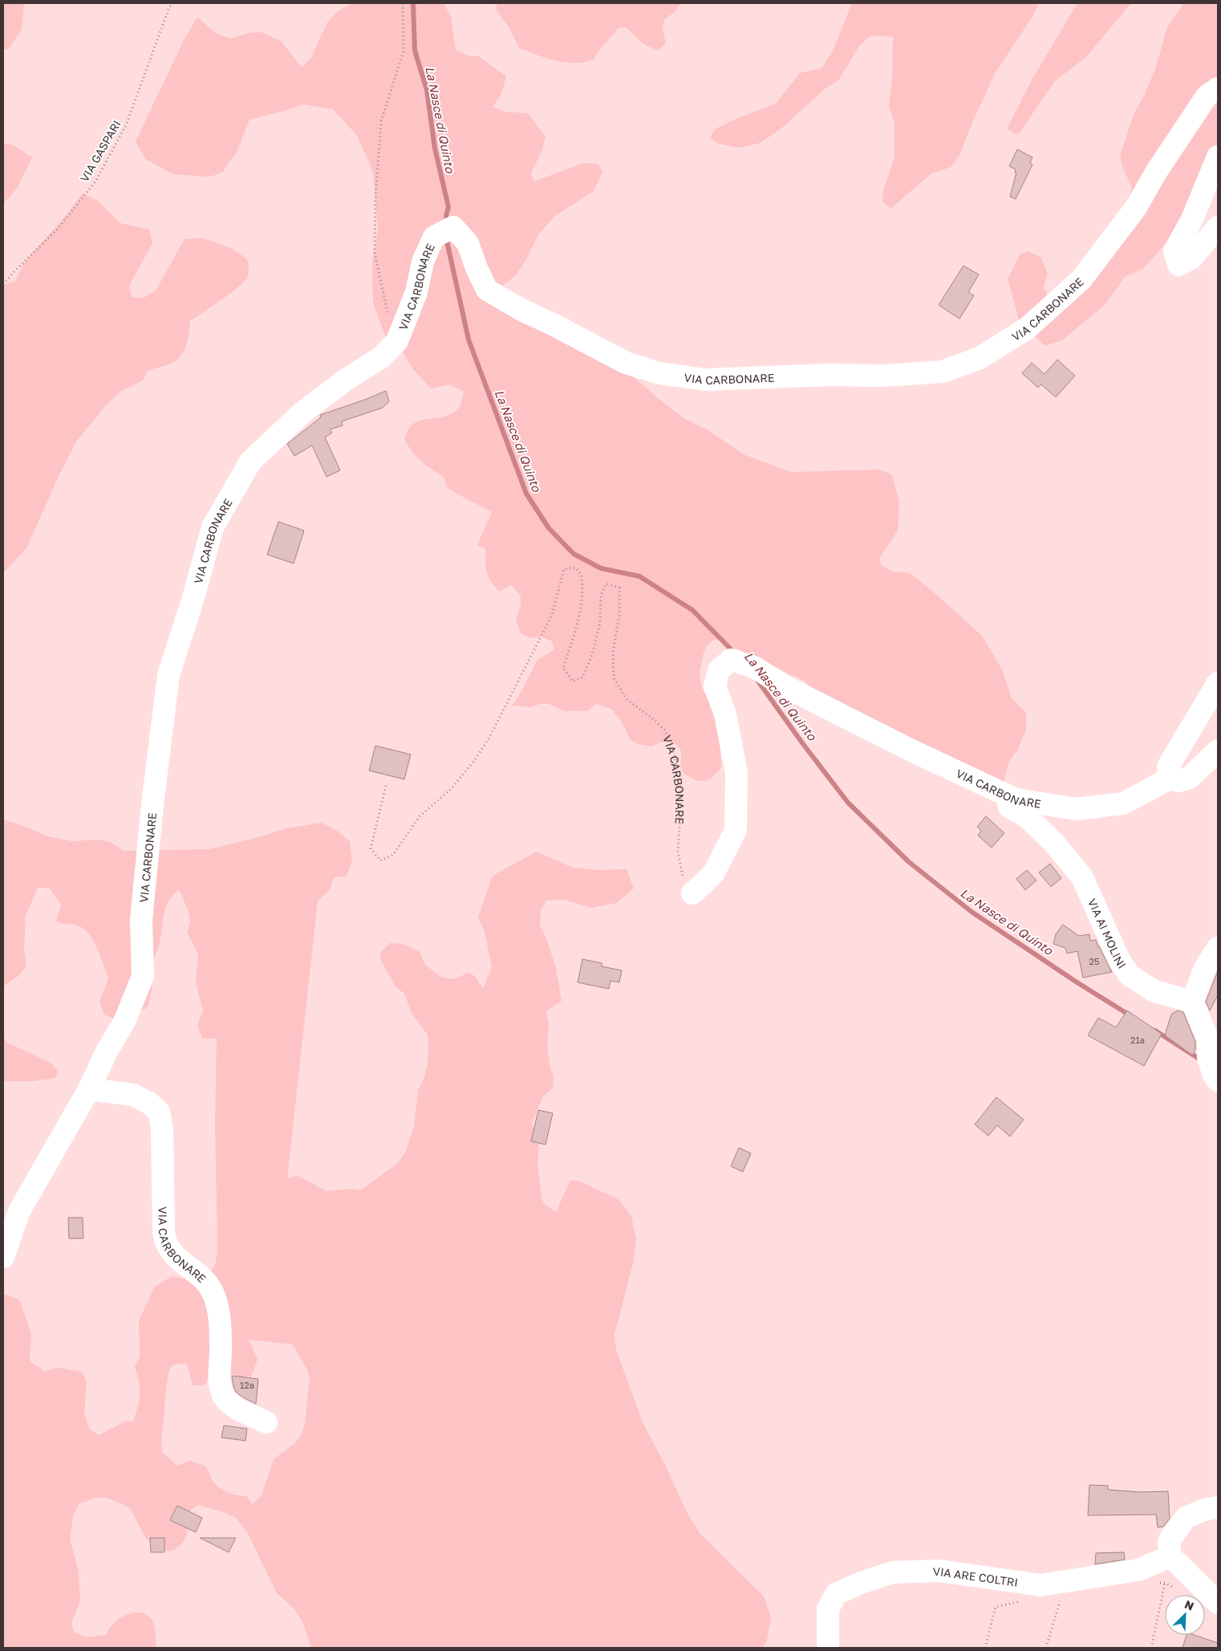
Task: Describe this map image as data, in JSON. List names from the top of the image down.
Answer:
{
  "streets": {
    "street": ["VIA CARBONARE", "VIA AI MOLINI", "VIA ARE COLTRI"],
    "path": ["VIA GASPARI"]
  },
  "crossings": [
    ["VIA CARBONARE", "VIA AI MOLINI"]
  ],
  "water": ["La Nasce di Quinto"],
  "house_numbers": ["25", "21a", "12a"],
  "north": "top right"
}
